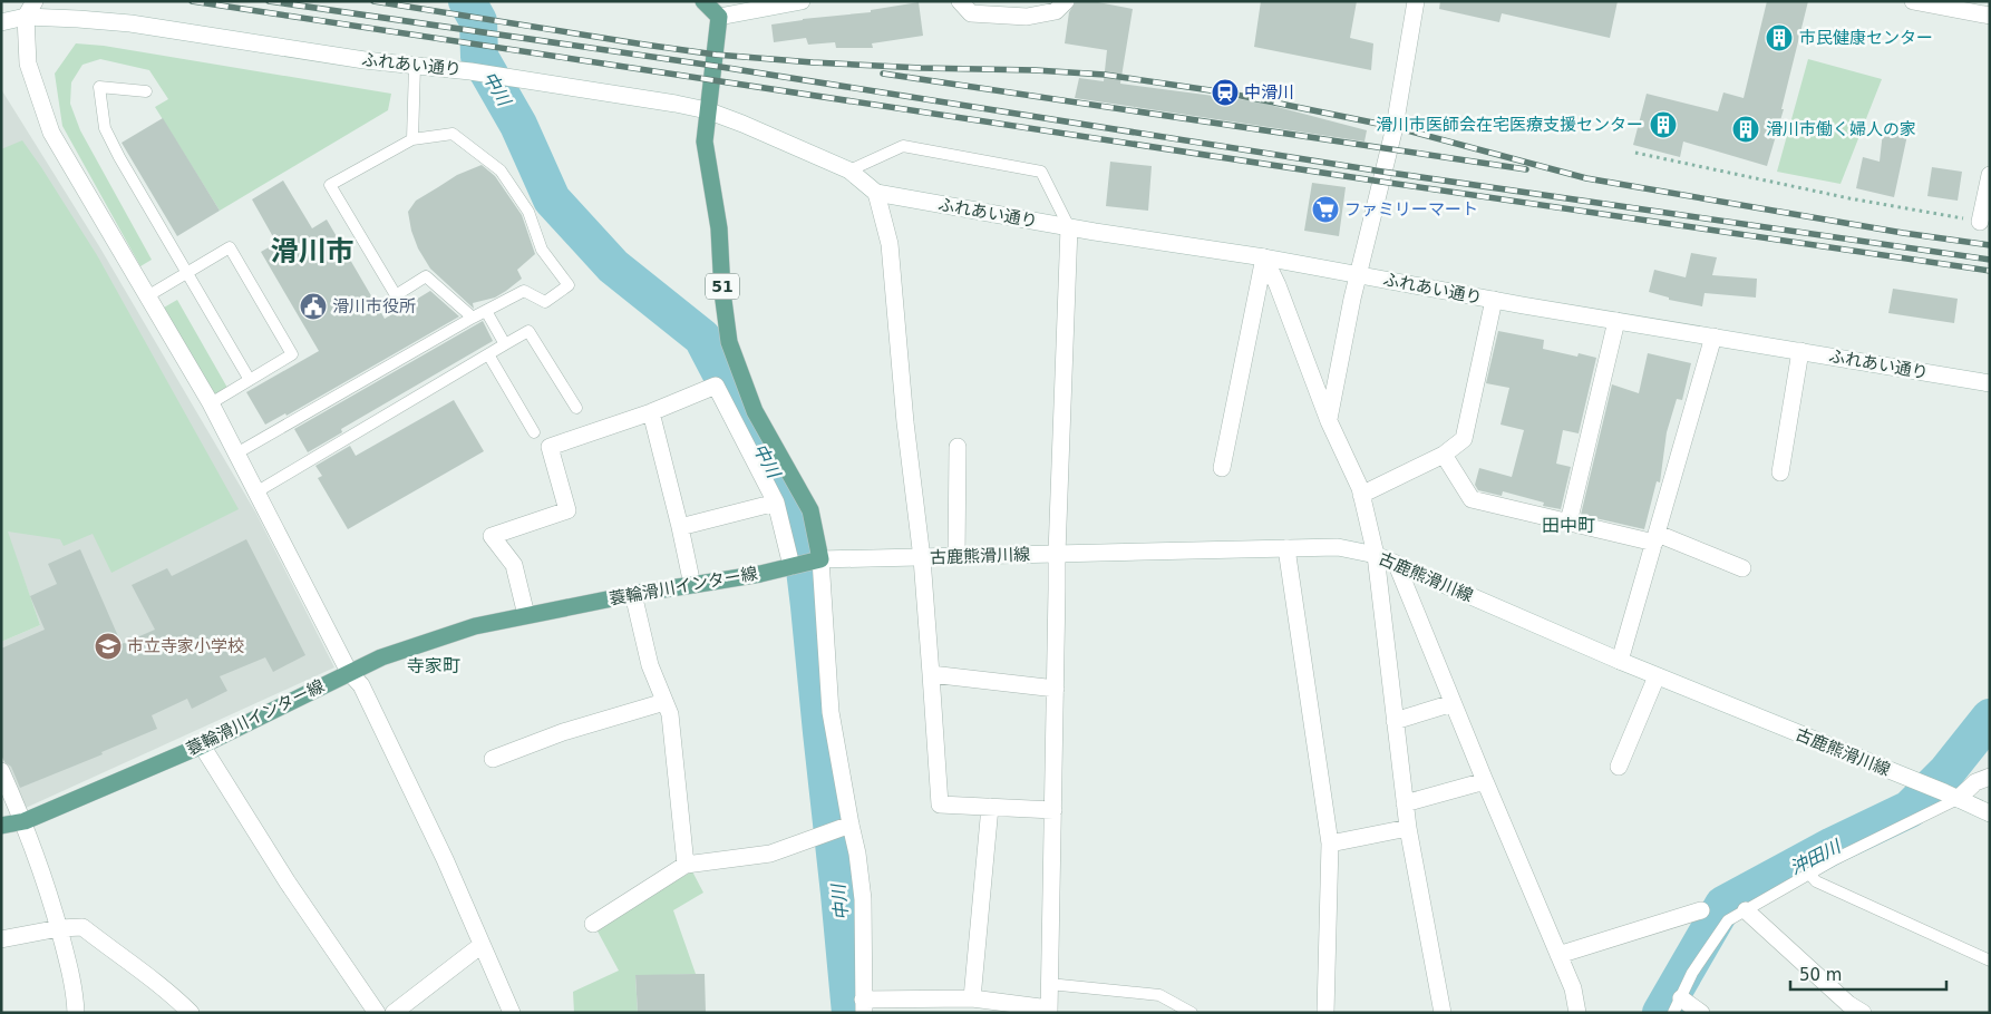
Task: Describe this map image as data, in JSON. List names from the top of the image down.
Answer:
{
  "streets": {
    "main road": ["51", "蓑輪滑川インター線"],
    "street": ["ふれあい通り", "古鹿熊滑川線"]
  },
  "crossings": [
    ["ふれあい通り", "51"],
    ["51", "古鹿熊滑川線"],
    ["51", "蓑輪滑川インター線"],
    ["古鹿熊滑川線", "蓑輪滑川インター線"]
  ],
  "districts": ["滑川市", "田中町", "寺家町"],
  "water": ["中川", "沖田川"],
  "places": {
    "building": ["市民健康センター", "滑川市医師会在宅医療支援センター", "滑川市働く婦人の家"],
    "station": ["中滑川"],
    "supermarket": ["ファミリーマート"],
    "public building": ["滑川市役所"],
    "school or university": ["市立寺家小学校"]
  },
  "scale_bar": "50 m"
}
